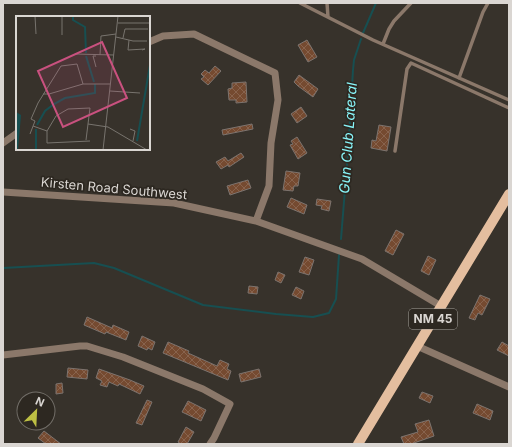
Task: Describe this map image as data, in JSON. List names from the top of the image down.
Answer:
{
  "streets": {
    "main road": ["NM 45"],
    "street": ["Kirsten Road Southwest"]
  },
  "crossings": [
    ["Kirsten Road Southwest", "NM 45"]
  ],
  "water": ["Gun Club Lateral"],
  "north": "top right"
}
